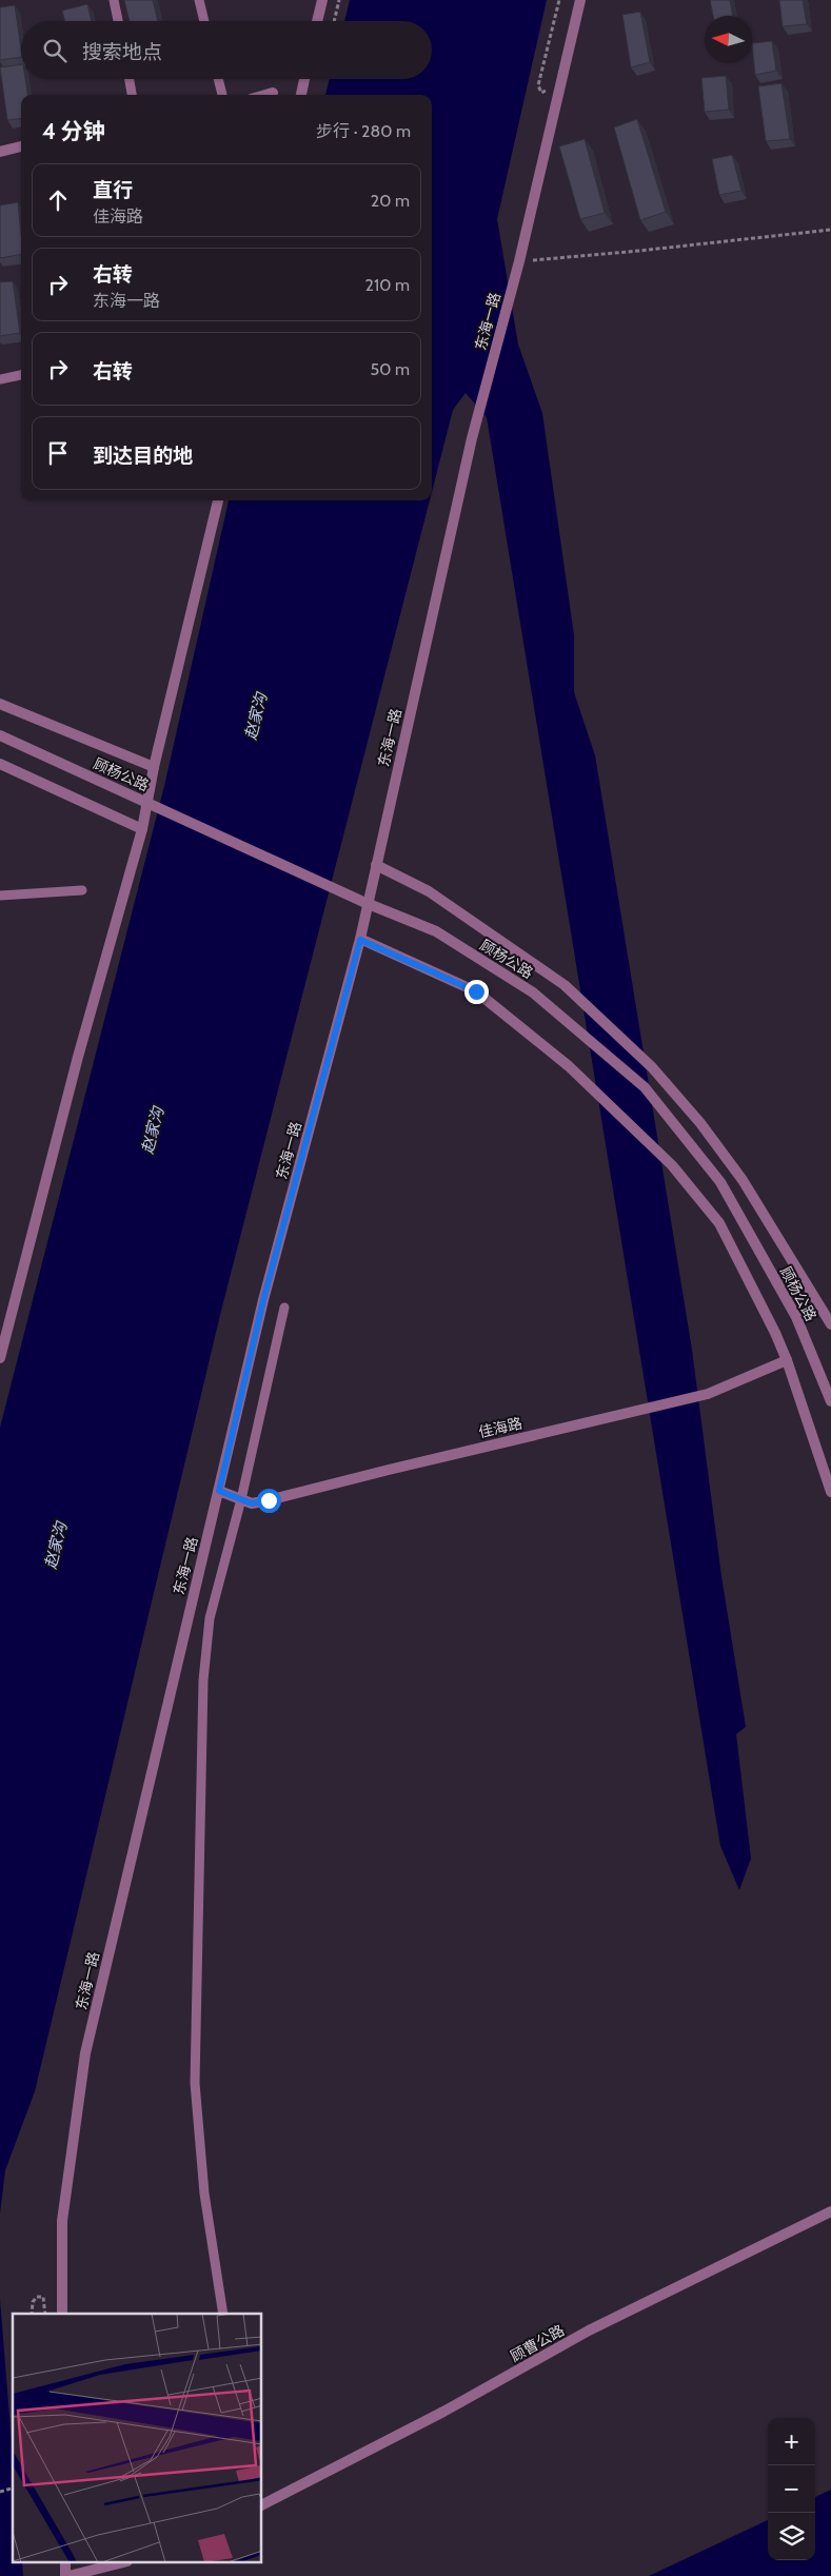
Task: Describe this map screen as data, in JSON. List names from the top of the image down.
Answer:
{
  "streets": {
    "street": [
      "东海一路",
      "顾杨公路",
      "佳海路",
      "顾曹公路"
    ]
  },
  "crossings": [
    ["东海一路", "佳海路"]
  ],
  "water": ["赵家沟"],
  "north": "left",
  "page": {
    "search": "搜索地点",
    "heading": ["4 分钟", "步行 · 280 m"],
    "list": [
      ["直行", "佳海路", "20 m"],
      ["右转", "东海一路", "210 m"],
      ["右转", "50 m"],
      "到达目的地"
    ],
    "map_buttons": ["+", "−"]
  }
}
